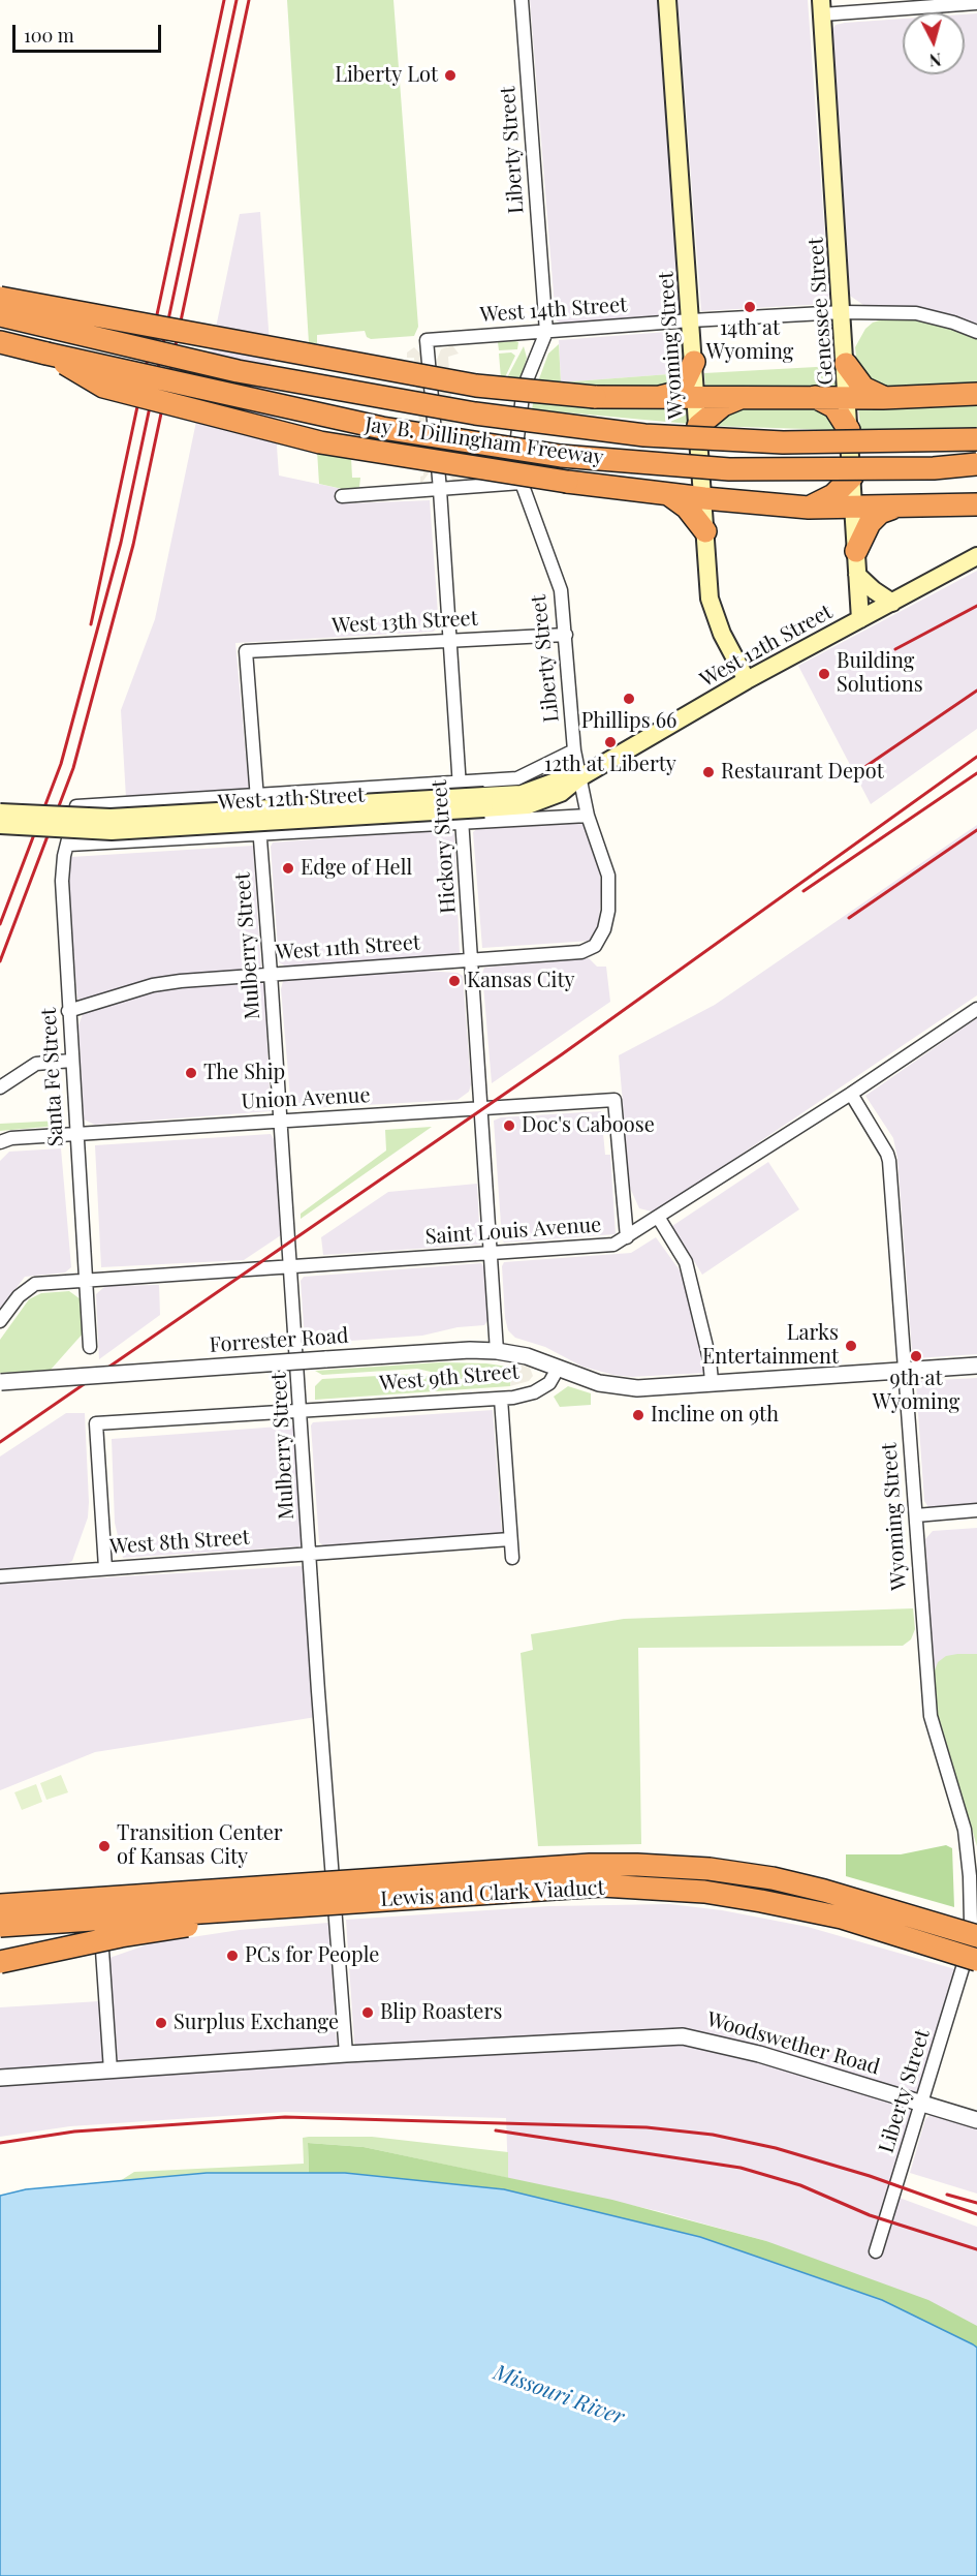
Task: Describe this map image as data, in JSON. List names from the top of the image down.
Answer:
{
  "streets": {
    "highway": ["Jay B. Dillingham Freeway", "Lewis and Clark Viaduct"],
    "main road": ["Genessee Street", "Wyoming Street", "West 12th Street"],
    "street": [
      "Liberty Street",
      "West 14th Street",
      "West 13th Street",
      "Hickory Street",
      "Mulberry Street",
      "West 11th Street",
      "Santa Fe Street",
      "Union Avenue",
      "Saint Louis Avenue",
      "Forrester Road",
      "West 9th Street",
      "West 8th Street",
      "Woodswether Road"
    ]
  },
  "crossings": [
    ["Liberty Street", "West 14th Street"],
    ["Liberty Street", "Wyoming Street"],
    ["Liberty Street", "West 13th Street"],
    ["Liberty Street", "West 12th Street"],
    ["Liberty Street", "West 11th Street"],
    ["Liberty Street", "Lewis and Clark Viaduct"],
    ["Liberty Street", "Woodswether Road"],
    ["West 14th Street", "Genessee Street"],
    ["West 14th Street", "Wyoming Street"],
    ["West 14th Street", "Hickory Street"],
    ["Genessee Street", "Wyoming Street"],
    ["Genessee Street", "West 12th Street"],
    ["Wyoming Street", "West 12th Street"],
    ["Wyoming Street", "Saint Louis Avenue"],
    ["Wyoming Street", "Lewis and Clark Viaduct"],
    ["West 13th Street", "Hickory Street"],
    ["West 13th Street", "Mulberry Street"],
    ["West 12th Street", "Hickory Street"],
    ["West 12th Street", "Mulberry Street"],
    ["West 12th Street", "Santa Fe Street"],
    ["Hickory Street", "West 11th Street"],
    ["Hickory Street", "Union Avenue"],
    ["Hickory Street", "Saint Louis Avenue"],
    ["Hickory Street", "Forrester Road"],
    ["Mulberry Street", "West 11th Street"],
    ["Mulberry Street", "Union Avenue"],
    ["Mulberry Street", "Saint Louis Avenue"],
    ["Mulberry Street", "West 9th Street"],
    ["Mulberry Street", "West 8th Street"],
    ["Mulberry Street", "Woodswether Road"],
    ["West 11th Street", "Santa Fe Street"],
    ["Santa Fe Street", "Union Avenue"],
    ["Santa Fe Street", "Saint Louis Avenue"],
    ["Union Avenue", "Saint Louis Avenue"],
    ["Forrester Road", "West 9th Street"],
    ["West 9th Street", "West 8th Street"]
  ],
  "water": ["Missouri River"],
  "places": [
    "Liberty Lot",
    "14th at Wyoming",
    "Building Solutions",
    "Phillips 66",
    "12th at Liberty",
    "Restaurant Depot",
    "Edge of Hell",
    "Kansas City",
    "The Ship",
    "Doc's Caboose",
    "Larks Entertainment",
    "9th at Wyoming",
    "Incline on 9th",
    "Transition Center of Kansas City",
    "PCs for People",
    "Blip Roasters",
    "Surplus Exchange"
  ],
  "scale_bar": "100 m",
  "north": "bottom"
}
